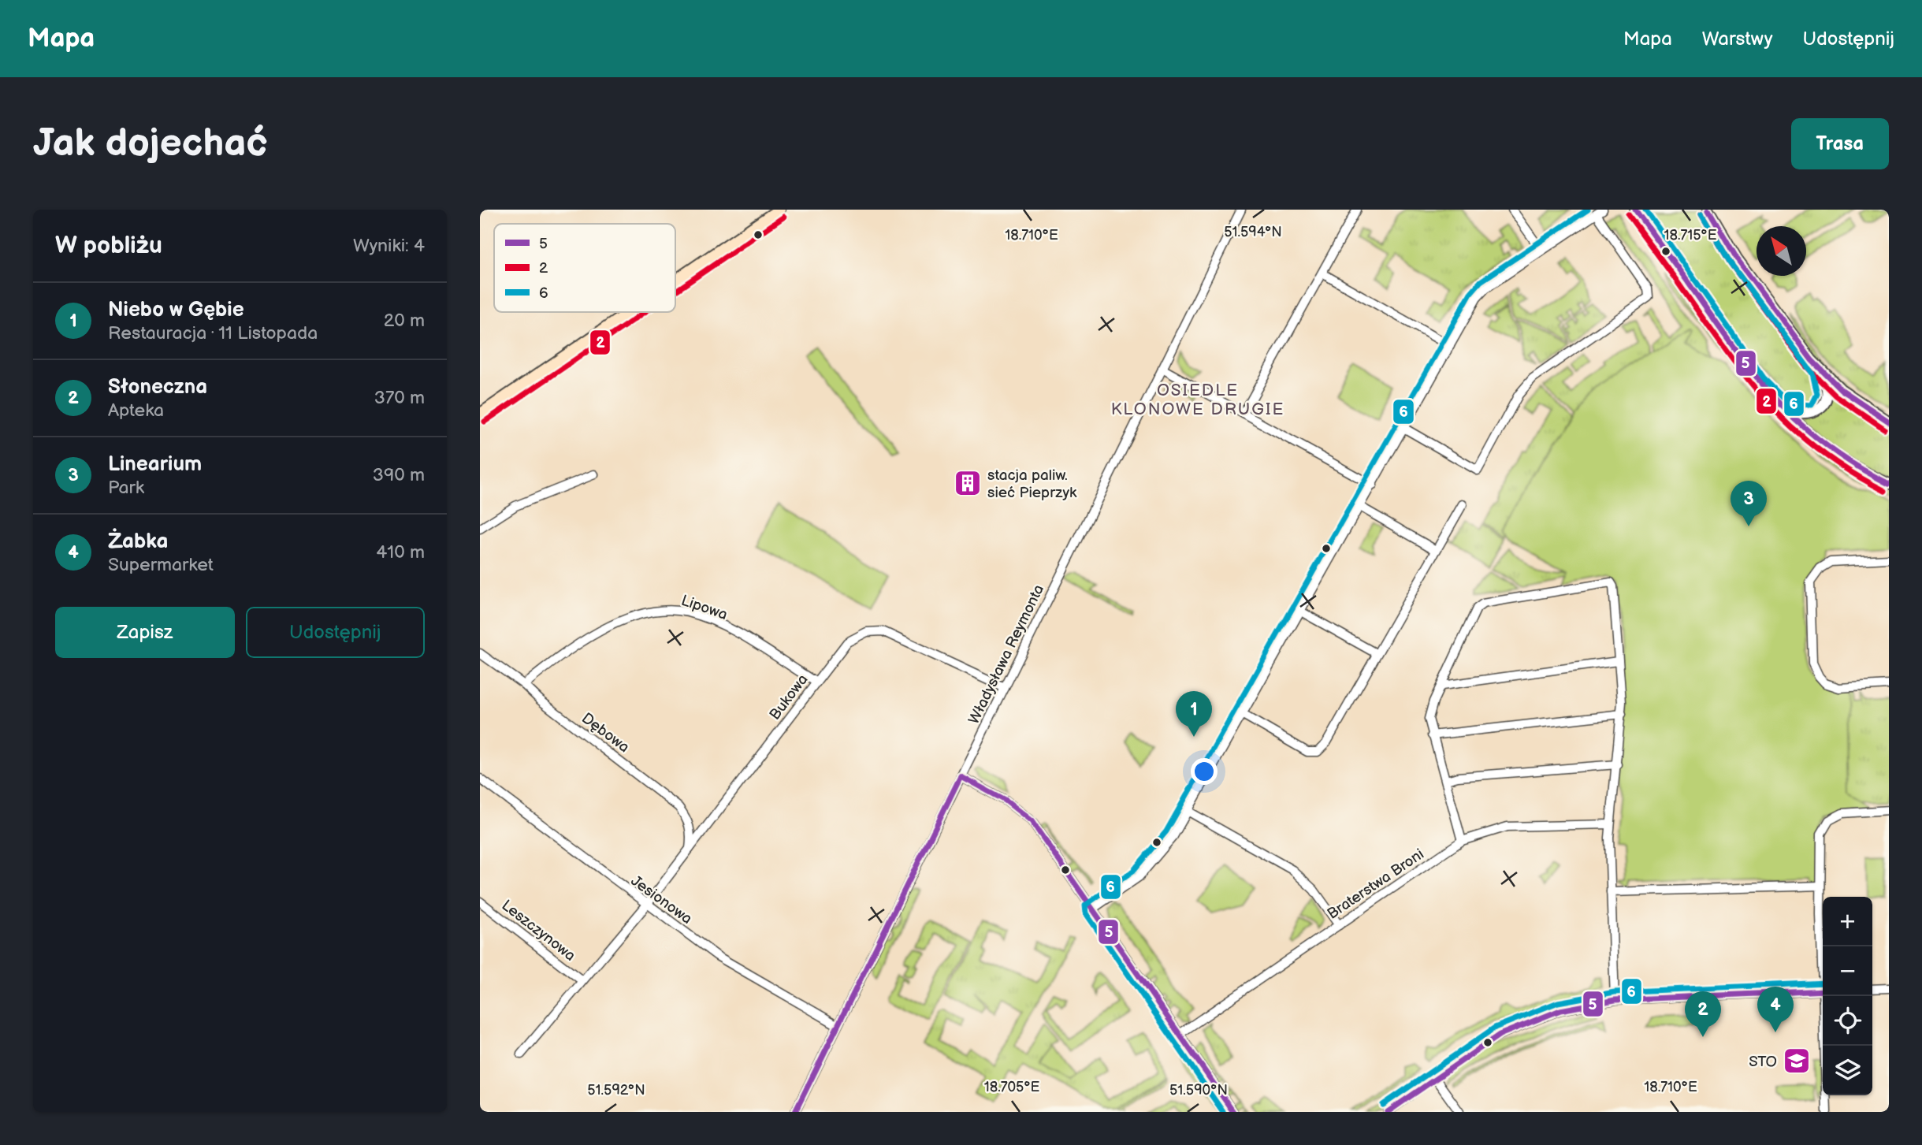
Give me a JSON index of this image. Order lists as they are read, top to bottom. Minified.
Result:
{"streets":{"street":["Lipowa","Władysława Reymonta","Bukowa","Dębowa","Braterstwa Broni","Jesionowa","Leszczynowa"]},"crossings":[["Lipowa","Bukowa"],["Lipowa","Dębowa"],["Władysława Reymonta","Bukowa"],["Władysława Reymonta","Jesionowa"],["Bukowa","Dębowa"],["Bukowa","Jesionowa"],["Bukowa","Leszczynowa"],["Jesionowa","Leszczynowa"]],"districts":["OSIEDLE KLONOWE DRUGIE"],"places":{"building":["stacja paliw. sieć Pieprzyk"],"school or university":["STO"]},"lines":["transit line 5","transit line 6","transit line 2"],"legend":["5","2","6"],"north":"top left","page":{"header":"Mapa","nav":["Mapa","Warstwy","Udostępnij"],"buttons":["Trasa",["Zapisz","Udostępnij"]],"title":"Jak dojechać","heading":["W pobliżu","Wyniki: 4"],"list":[{"mark":"1","name":"Niebo w Gębie","note":"Restauracja · 11 Listopada","value":"20 m"},{"mark":"2","name":"Słoneczna","note":"Apteka","value":"370 m"},{"mark":"3","name":"Linearium","note":"Park","value":"390 m"},{"mark":"4","name":"Żabka","note":"Supermarket","value":"410 m"}],"pins":["3","1","4","2"],"map_buttons":["+","−"]},"coordinates":["51.594°N","18.710°E","18.715°E","18.705°E","51.592°N","51.590°N"]}
